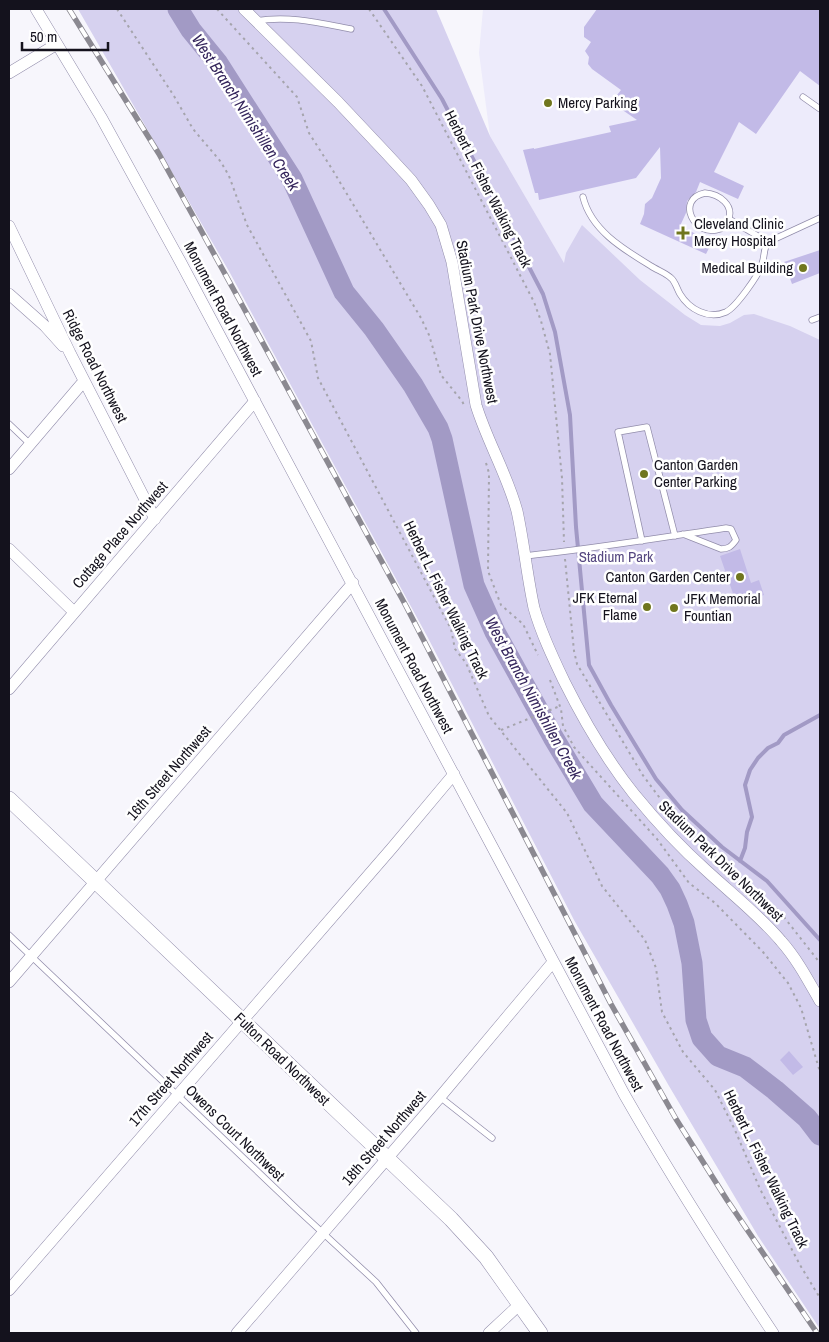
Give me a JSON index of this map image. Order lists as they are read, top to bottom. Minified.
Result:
{"streets":{"main road":["Fulton Road Northwest"],"street":["Monument Road Northwest","Stadium Park Drive Northwest","Ridge Road Northwest","Cottage Place Northwest","16th Street Northwest","17th Street Northwest","18th Street Northwest"],"lane":["Owens Court Northwest"],"path":["Herbert L. Fisher Walking Track"]},"crossings":[["Monument Road Northwest","Cottage Place Northwest"],["Monument Road Northwest","16th Street Northwest"],["Monument Road Northwest","17th Street Northwest"],["Monument Road Northwest","18th Street Northwest"],["Ridge Road Northwest","Cottage Place Northwest"],["16th Street Northwest","Fulton Road Northwest"],["16th Street Northwest","Owens Court Northwest"],["Fulton Road Northwest","17th Street Northwest"],["Fulton Road Northwest","18th Street Northwest"],["17th Street Northwest","Owens Court Northwest"],["Owens Court Northwest","18th Street Northwest"]],"water":["West Branch Nimishillen Creek"],"parks":["Stadium Park"],"places":{"other":["Mercy Parking","Medical Building","Canton Garden Center Parking","Canton Garden Center","JFK Eternal Flame","JFK Memorial Fountian"],"health":["Cleveland Clinic Mercy Hospital"]},"scale_bar":"50 m"}
